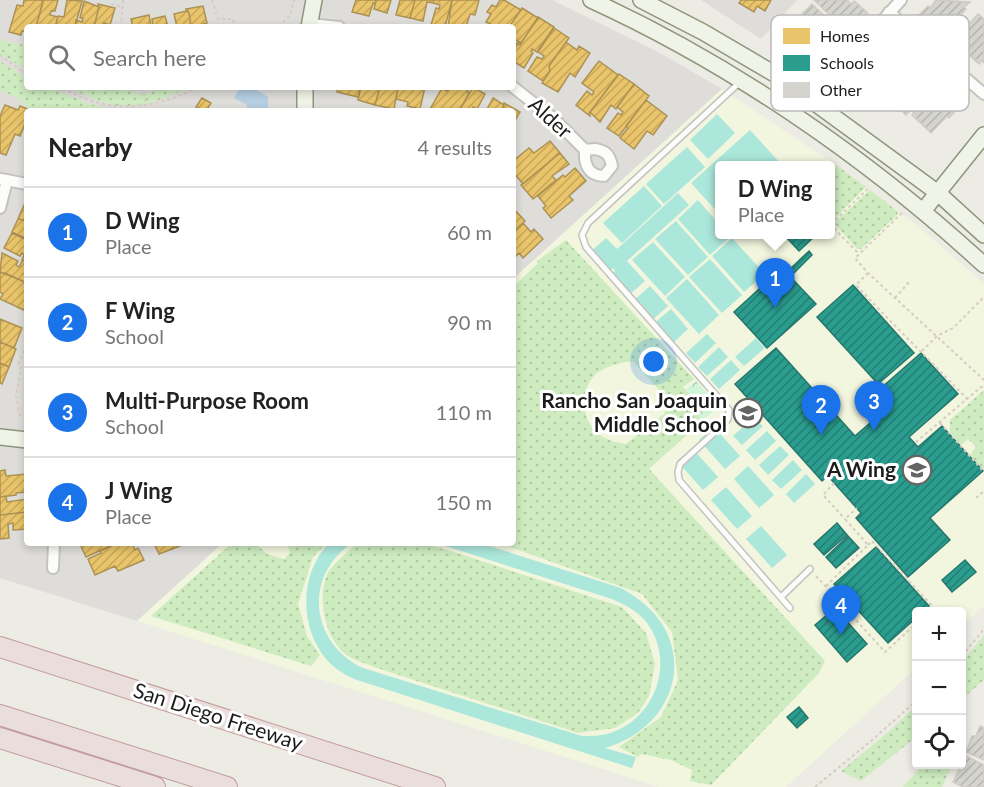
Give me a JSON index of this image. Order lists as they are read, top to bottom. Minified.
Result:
{"streets":{"highway":["San Diego Freeway"],"street":["Alder"]},"places":{"school or university":["Rancho San Joaquin Middle School","A Wing"]},"legend":["Homes","Schools","Other"],"page":{"search":"Search here","heading":["Nearby","4 results"],"popup":["D Wing","Place"],"list":[{"mark":"1","name":"D Wing","note":"Place","value":"60 m"},{"mark":"2","name":"F Wing","note":"School","value":"90 m"},{"mark":"3","name":"Multi-Purpose Room","note":"School","value":"110 m"},{"mark":"4","name":"J Wing","note":"Place","value":"150 m"}],"pins":["1","3","2","4"],"map_buttons":["+","−"]}}
